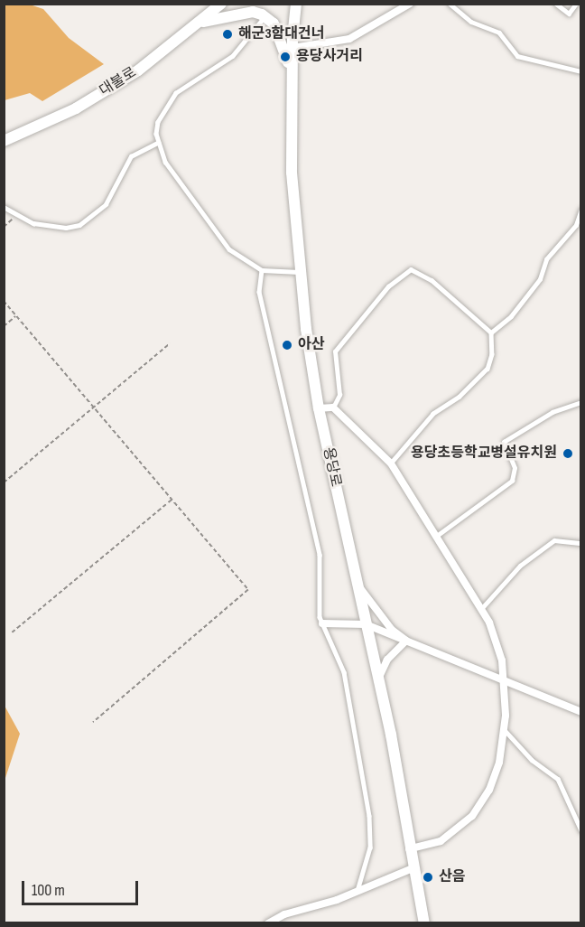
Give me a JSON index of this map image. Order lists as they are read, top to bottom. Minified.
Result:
{"streets":{"main road":["대불로","용당로"]},"places":["해군3함대건너","용당사거리","아산","용당초등학교병설유치원","산음"],"scale_bar":"100 m"}
